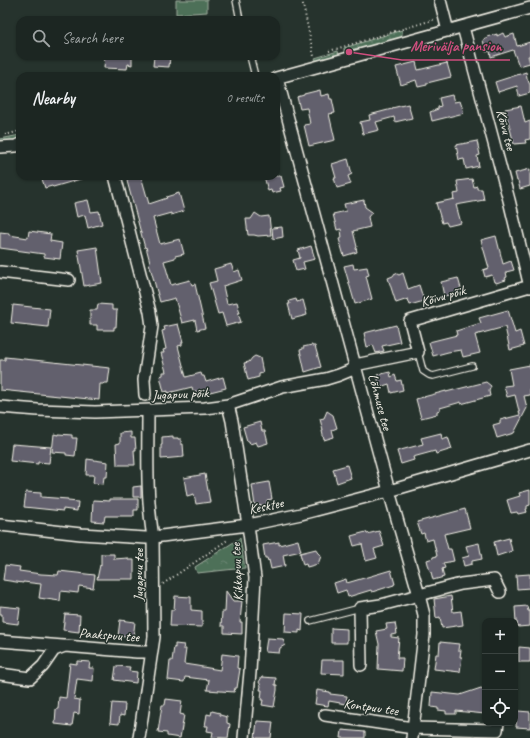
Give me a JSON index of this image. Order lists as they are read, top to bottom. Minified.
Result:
{"streets":{"street":["Kõivu tee","Kõivu põik","Jugapuu põik","Lõhmuse tee","Kesktee","Kikkapuu tee","Jugapuu tee","Paakspuu tee","Kontpuu tee"]},"crossings":[["Kõivu tee","Kõivu põik"],["Jugapuu põik","Lõhmuse tee"],["Jugapuu põik","Kikkapuu tee"],["Jugapuu põik","Jugapuu tee"],["Lõhmuse tee","Kesktee"],["Lõhmuse tee","Kontpuu tee"],["Kesktee","Kikkapuu tee"],["Kesktee","Jugapuu tee"],["Jugapuu tee","Paakspuu tee"]],"places":["Merivälja pansion"],"page":{"search":"Search here","heading":["Nearby","0 results"],"map_buttons":["+","−"]}}
